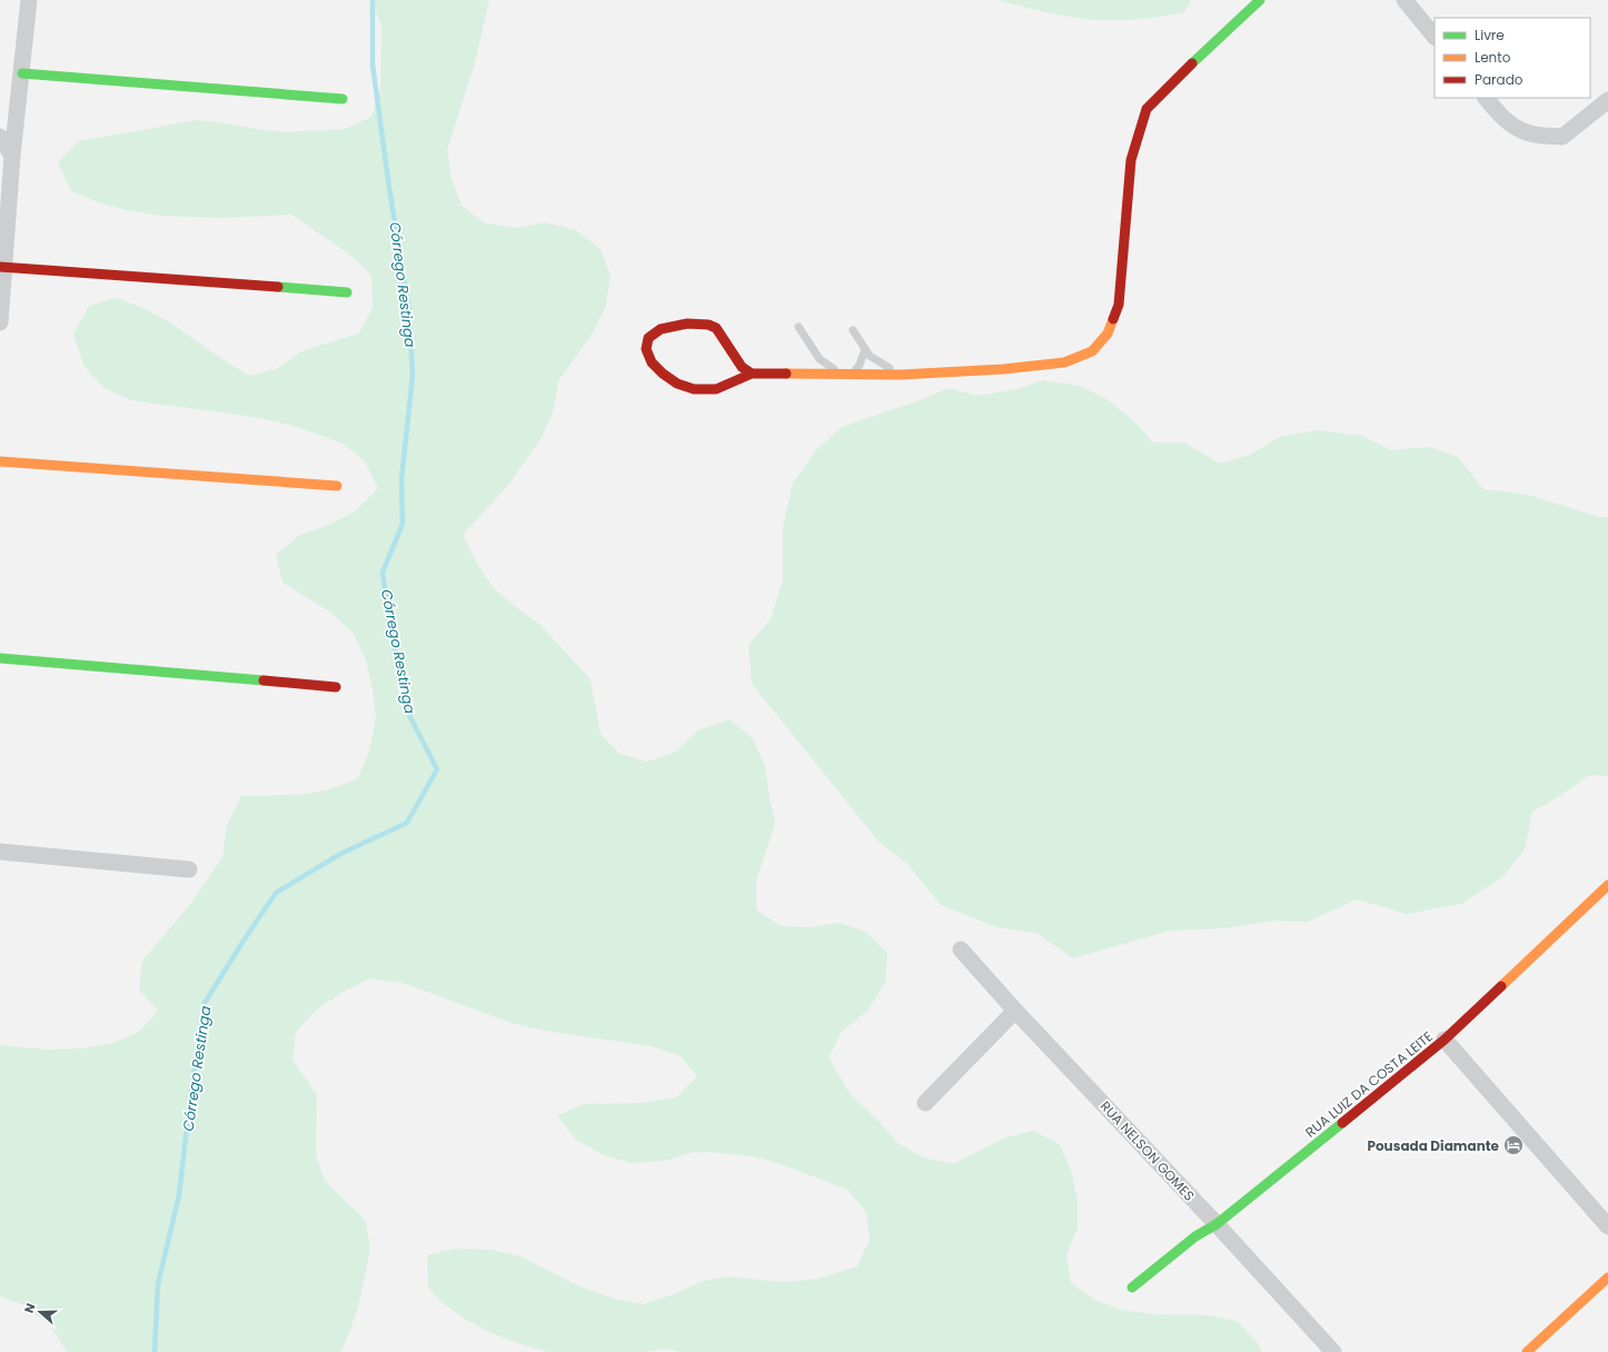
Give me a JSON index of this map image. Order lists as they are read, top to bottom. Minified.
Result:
{"streets":{"street":["RUA LUIZ DA COSTA LEITE","RUA NELSON GOMES"]},"crossings":[["RUA LUIZ DA COSTA LEITE","RUA NELSON GOMES"]],"water":["Córrego Restinga"],"places":{"hotel":["Pousada Diamante"]},"legend":["Livre","Lento","Parado"],"north":"left"}
